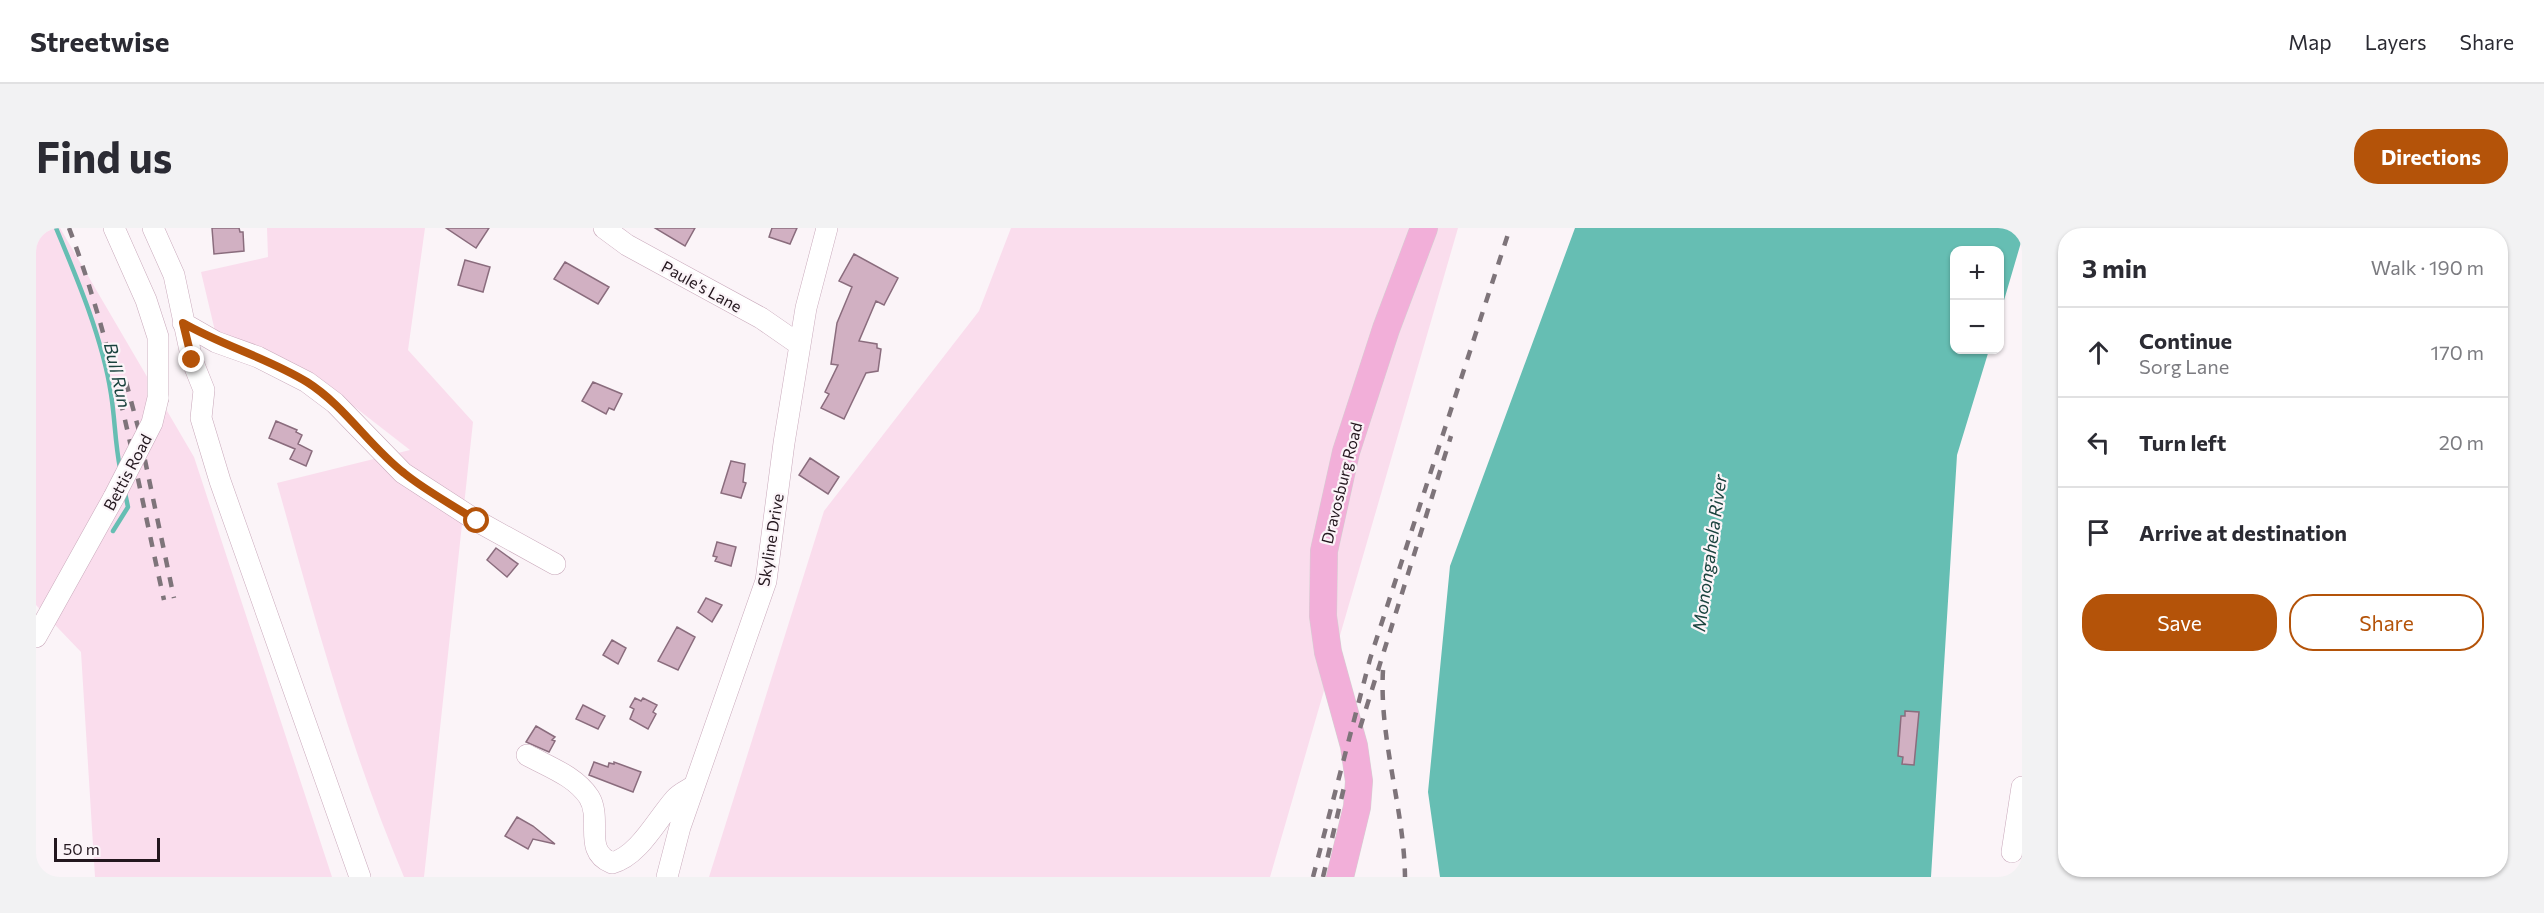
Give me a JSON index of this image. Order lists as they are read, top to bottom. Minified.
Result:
{"streets":{"main road":["Dravosburg Road"],"street":["Paule's Lane","Bettis Road","Skyline Drive"]},"crossings":[["Paule's Lane","Skyline Drive"]],"water":["Bull Run","Monongahela River"],"scale_bar":"50 m","page":{"header":"Streetwise","nav":["Map","Layers","Share"],"buttons":["Directions",["Save","Share"]],"title":"Find us","heading":["3 min","Walk · 190 m"],"map_buttons":["+","−"],"list":[["Continue","Sorg Lane","170 m"],["Turn left","20 m"],"Arrive at destination"],"scale":"50 m"}}
